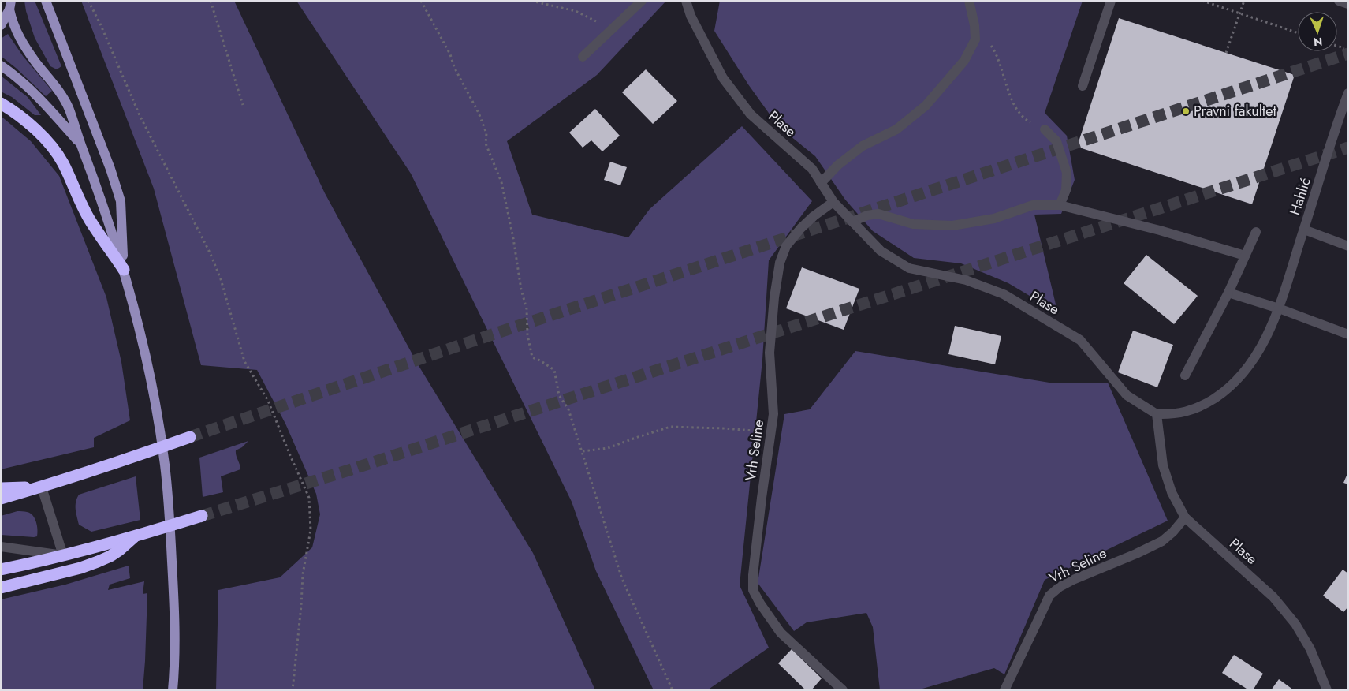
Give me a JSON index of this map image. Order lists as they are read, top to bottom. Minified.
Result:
{"streets":{"street":["Plase","Hahlić","Vrh Seline"]},"crossings":[["Plase","Hahlić"],["Plase","Vrh Seline"]],"places":["Pravni fakultet"],"north":"bottom"}
